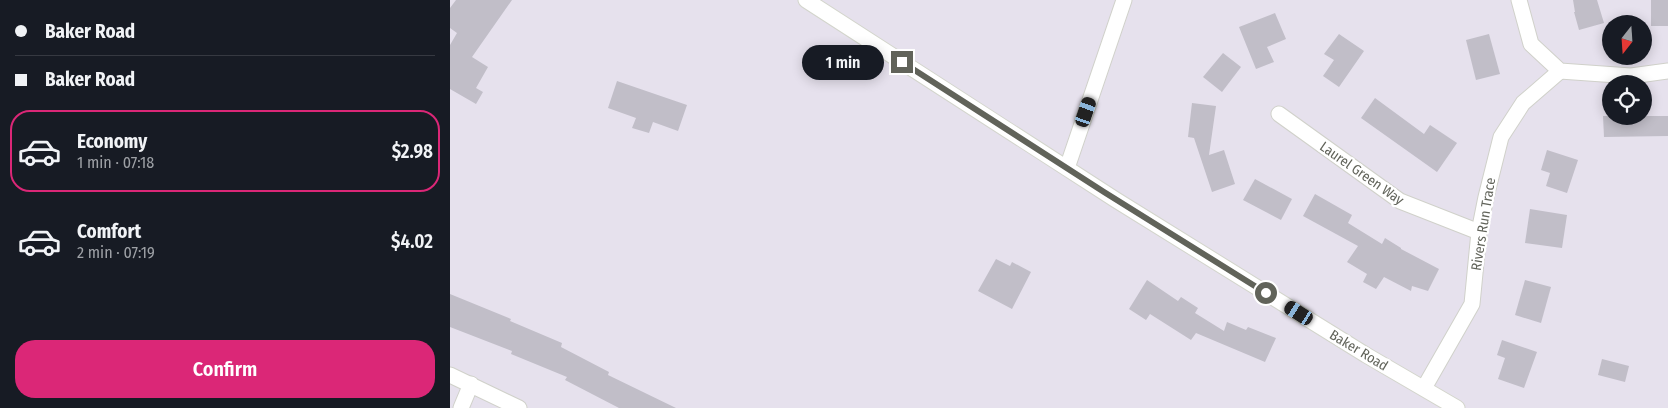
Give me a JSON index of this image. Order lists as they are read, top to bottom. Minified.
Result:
{"streets":{"street":["Laurel Green Way","Rivers Run Trace","Baker Road"]},"crossings":[["Laurel Green Way","Rivers Run Trace"],["Rivers Run Trace","Baker Road"]],"north":"bottom","page":{"banner":["Baker Road","Baker Road"],"bubble":"1 min","list":[{"name":"Economy","note":"1 min · 07:18","value":"$2.98"},{"name":"Comfort","note":"2 min · 07:19","value":"$4.02"}],"buttons":"Confirm"}}
